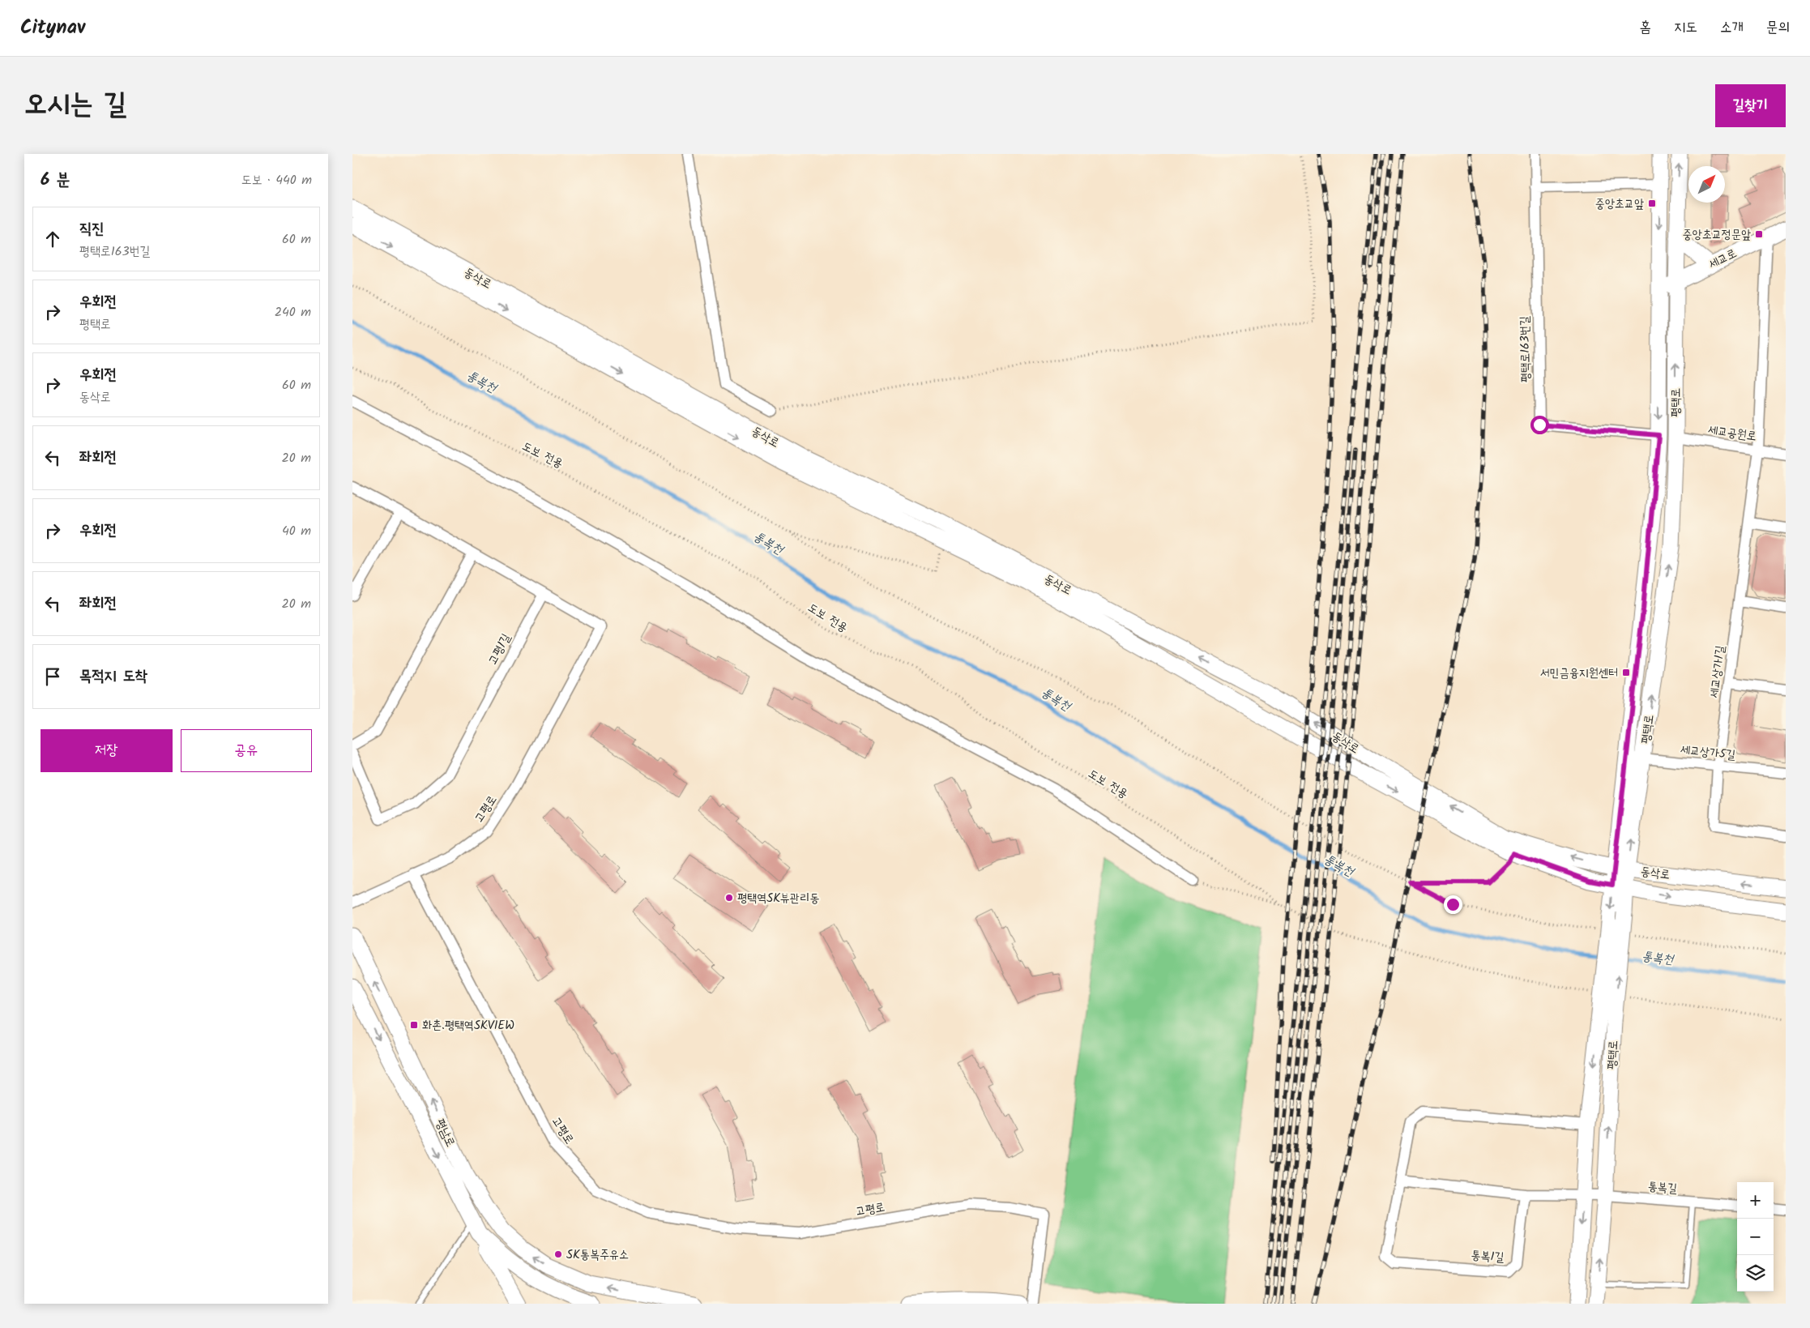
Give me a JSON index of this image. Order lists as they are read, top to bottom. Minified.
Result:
{"streets":{"street":["세교로","동삭로","평택로163번길","평택로","세교공원로","고평1길","세교상가1길","세교상가5길","고평로","평남로","통복길","통복1길"],"path":["도보 전용"]},"crossings":[["세교로","평택로"],["세교로","세교상가1길"],["동삭로","평택로"],["평택로163번길","평택로"],["평택로","세교공원로"],["평택로","세교상가5길"],["평택로","통복길"],["평택로","통복1길"],["세교공원로","세교상가1길"],["고평1길","고평로"],["세교상가1길","세교상가5길"],["통복길","통복1길"]],"water":["통복천"],"places":{"transit":["중앙초교앞","중앙초교정문앞","서민금융지원센터","화촌.평택역SKVIEW"],"other":["평택역SK뷰관리동","SK통복주유소"]},"north":"top right","page":{"header":"Citynav","nav":["홈","지도","소개","문의"],"title":"오시는 길","buttons":["길찾기",["저장","공유"]],"heading":["6 분","도보 · 440 m"],"list":[["직진","평택로163번길","60 m"],["우회전","평택로","240 m"],["우회전","동삭로","60 m"],["좌회전","20 m"],["우회전","40 m"],["좌회전","20 m"],"목적지 도착"],"map_buttons":["+","−"]}}
